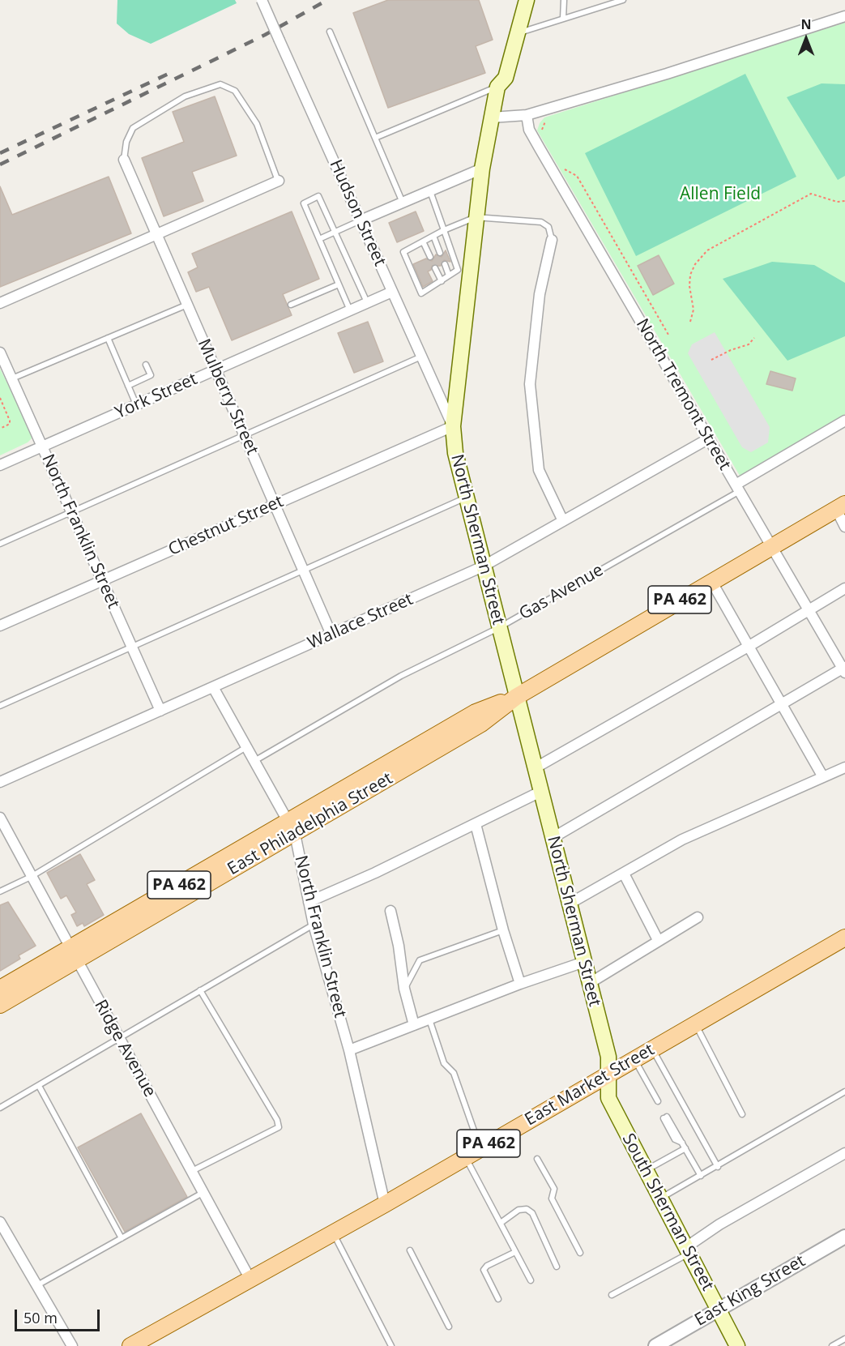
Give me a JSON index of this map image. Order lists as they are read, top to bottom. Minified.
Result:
{"streets":{"main road":["North Sherman Street","PA 462","East Philadelphia Street","East Market Street","South Sherman Street"],"street":["Hudson Street","North Tremont Street","York Street","Mulberry Street","Chestnut Street","North Franklin Street","Gas Avenue","Wallace Street","Ridge Avenue","East King Street"]},"crossings":[["Hudson Street","York Street"],["Hudson Street","Chestnut Street"],["Hudson Street","North Sherman Street"],["North Tremont Street","Gas Avenue"],["North Tremont Street","Wallace Street"],["North Tremont Street","East Philadelphia Street"],["York Street","Mulberry Street"],["York Street","North Franklin Street"],["Mulberry Street","Chestnut Street"],["Mulberry Street","Wallace Street"],["Chestnut Street","North Franklin Street"],["Chestnut Street","North Sherman Street"],["North Franklin Street","Gas Avenue"],["North Franklin Street","Wallace Street"],["North Franklin Street","East Philadelphia Street"],["North Franklin Street","East Market Street"],["North Sherman Street","Gas Avenue"],["North Sherman Street","Wallace Street"],["North Sherman Street","East Philadelphia Street"],["North Sherman Street","East Market Street"],["North Sherman Street","South Sherman Street"],["East Philadelphia Street","Ridge Avenue"],["Ridge Avenue","East Market Street"],["East Market Street","South Sherman Street"],["South Sherman Street","East King Street"]],"parks":["Allen Field"],"scale_bar":"50 m","north":"top"}
